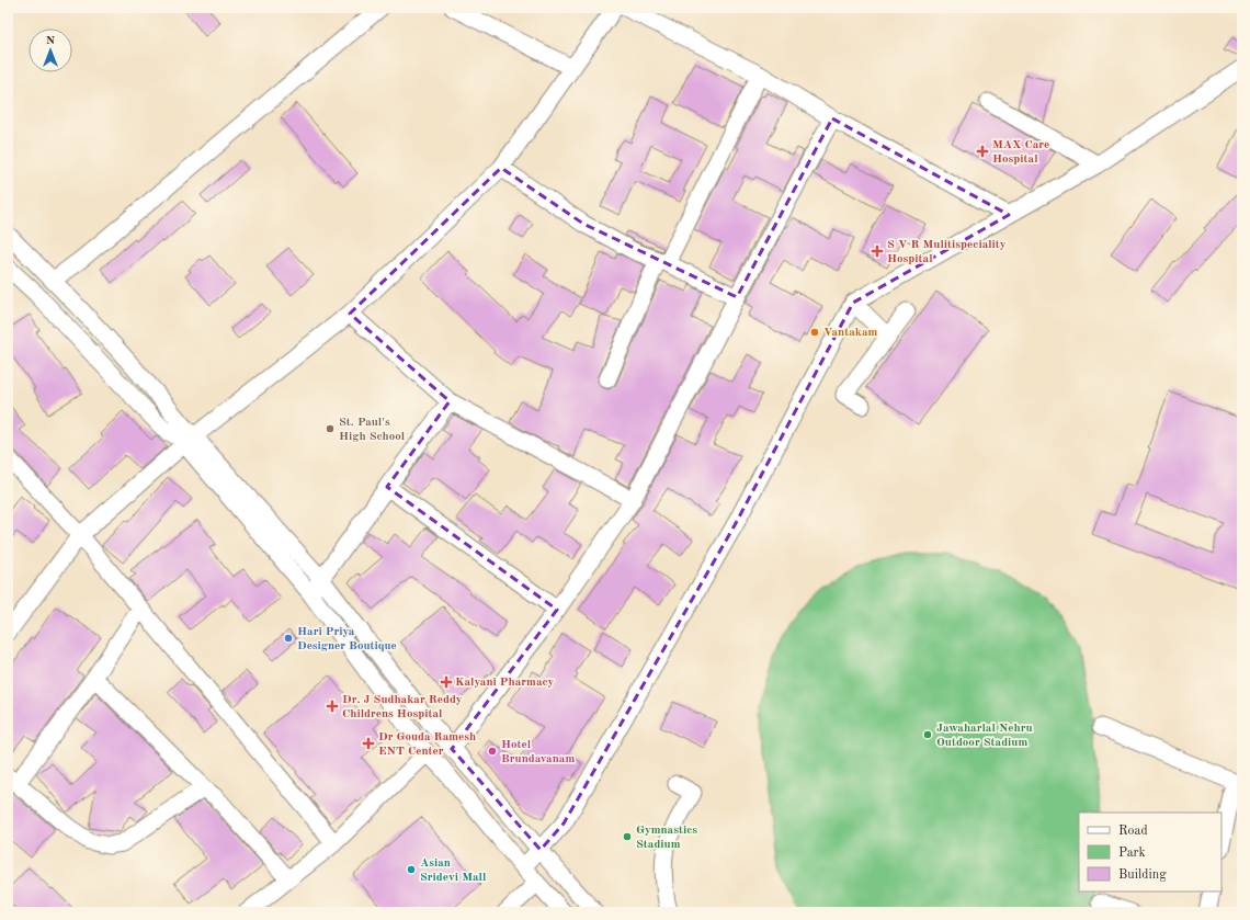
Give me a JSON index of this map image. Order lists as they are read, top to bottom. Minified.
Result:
{"places":{"health":["MAX Care Hospital","S V R Mulitispeciality Hospital","Kalyani Pharmacy","Dr. J Sudhakar Reddy Childrens Hospital","Dr Gouda Ramesh ENT Center"],"other":["Vantakam","St. Paul's High School","Hari Priya Designer Boutique","Jawaharlal Nehru Outdoor Stadium","Hotel Brundavanam","Gymnastics Stadium","Asian Sridevi Mall"]},"legend":["Road","Park","Building"],"north":"top"}
